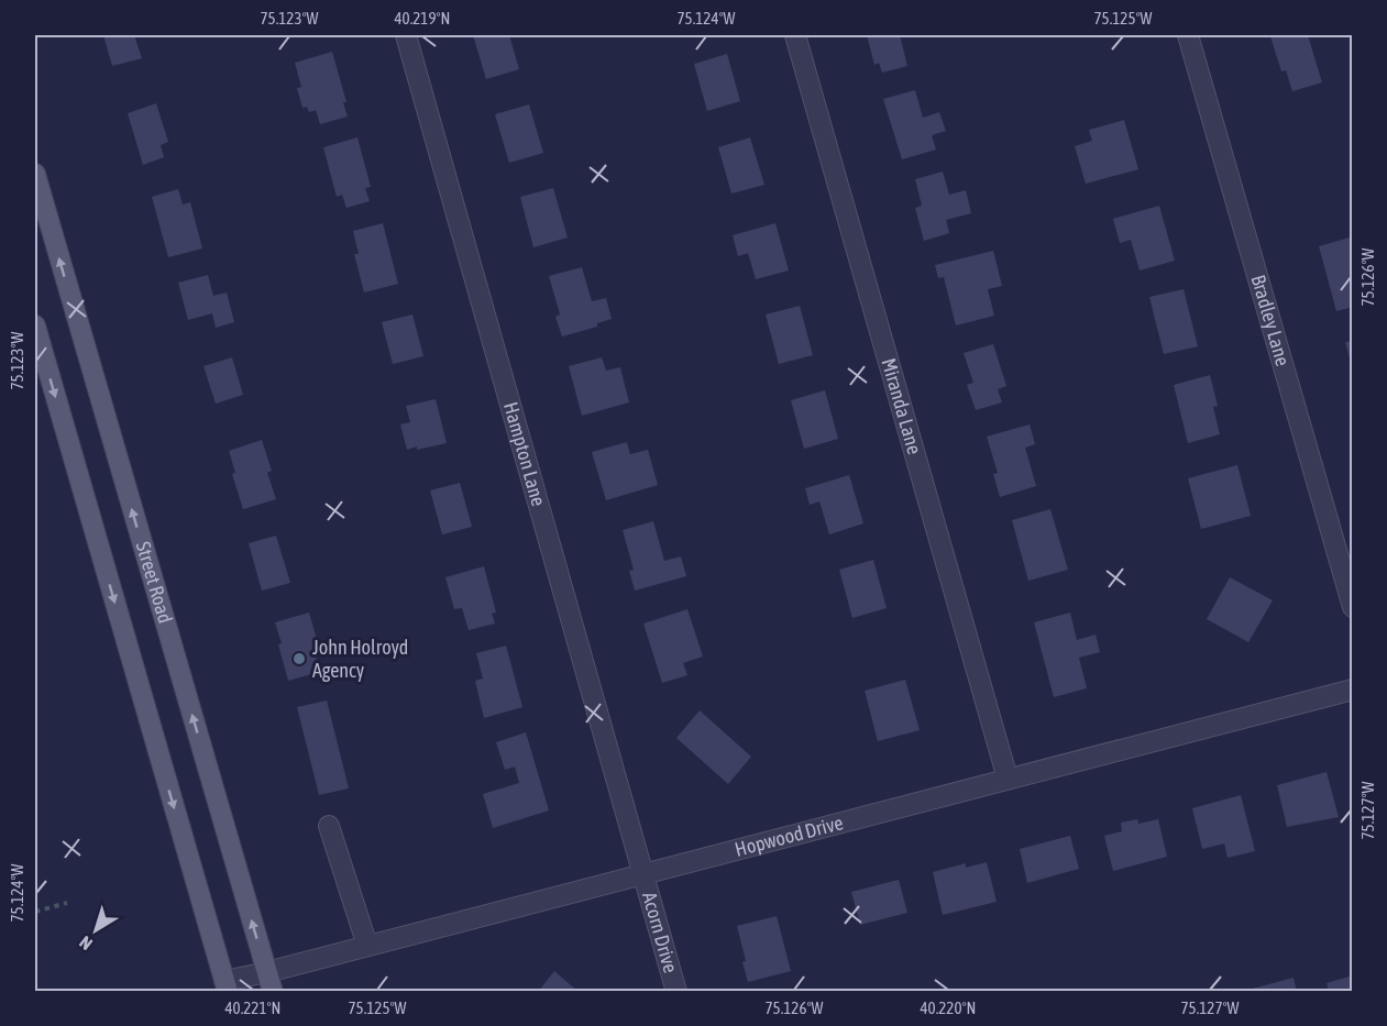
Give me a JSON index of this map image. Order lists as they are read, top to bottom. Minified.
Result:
{"streets":{"main road":["Street Road"],"street":["Bradley Lane","Miranda Lane","Hampton Lane","Hopwood Drive","Acorn Drive"]},"crossings":[["Miranda Lane","Hopwood Drive"],["Hampton Lane","Hopwood Drive"],["Hampton Lane","Acorn Drive"],["Street Road","Hopwood Drive"],["Hopwood Drive","Acorn Drive"]],"places":["John Holroyd Agency"],"north":"bottom left","coordinates":["75.123°W","40.219°N","75.124°W","75.125°W","75.126°W","75.127°W","40.221°N","40.220°N"]}
